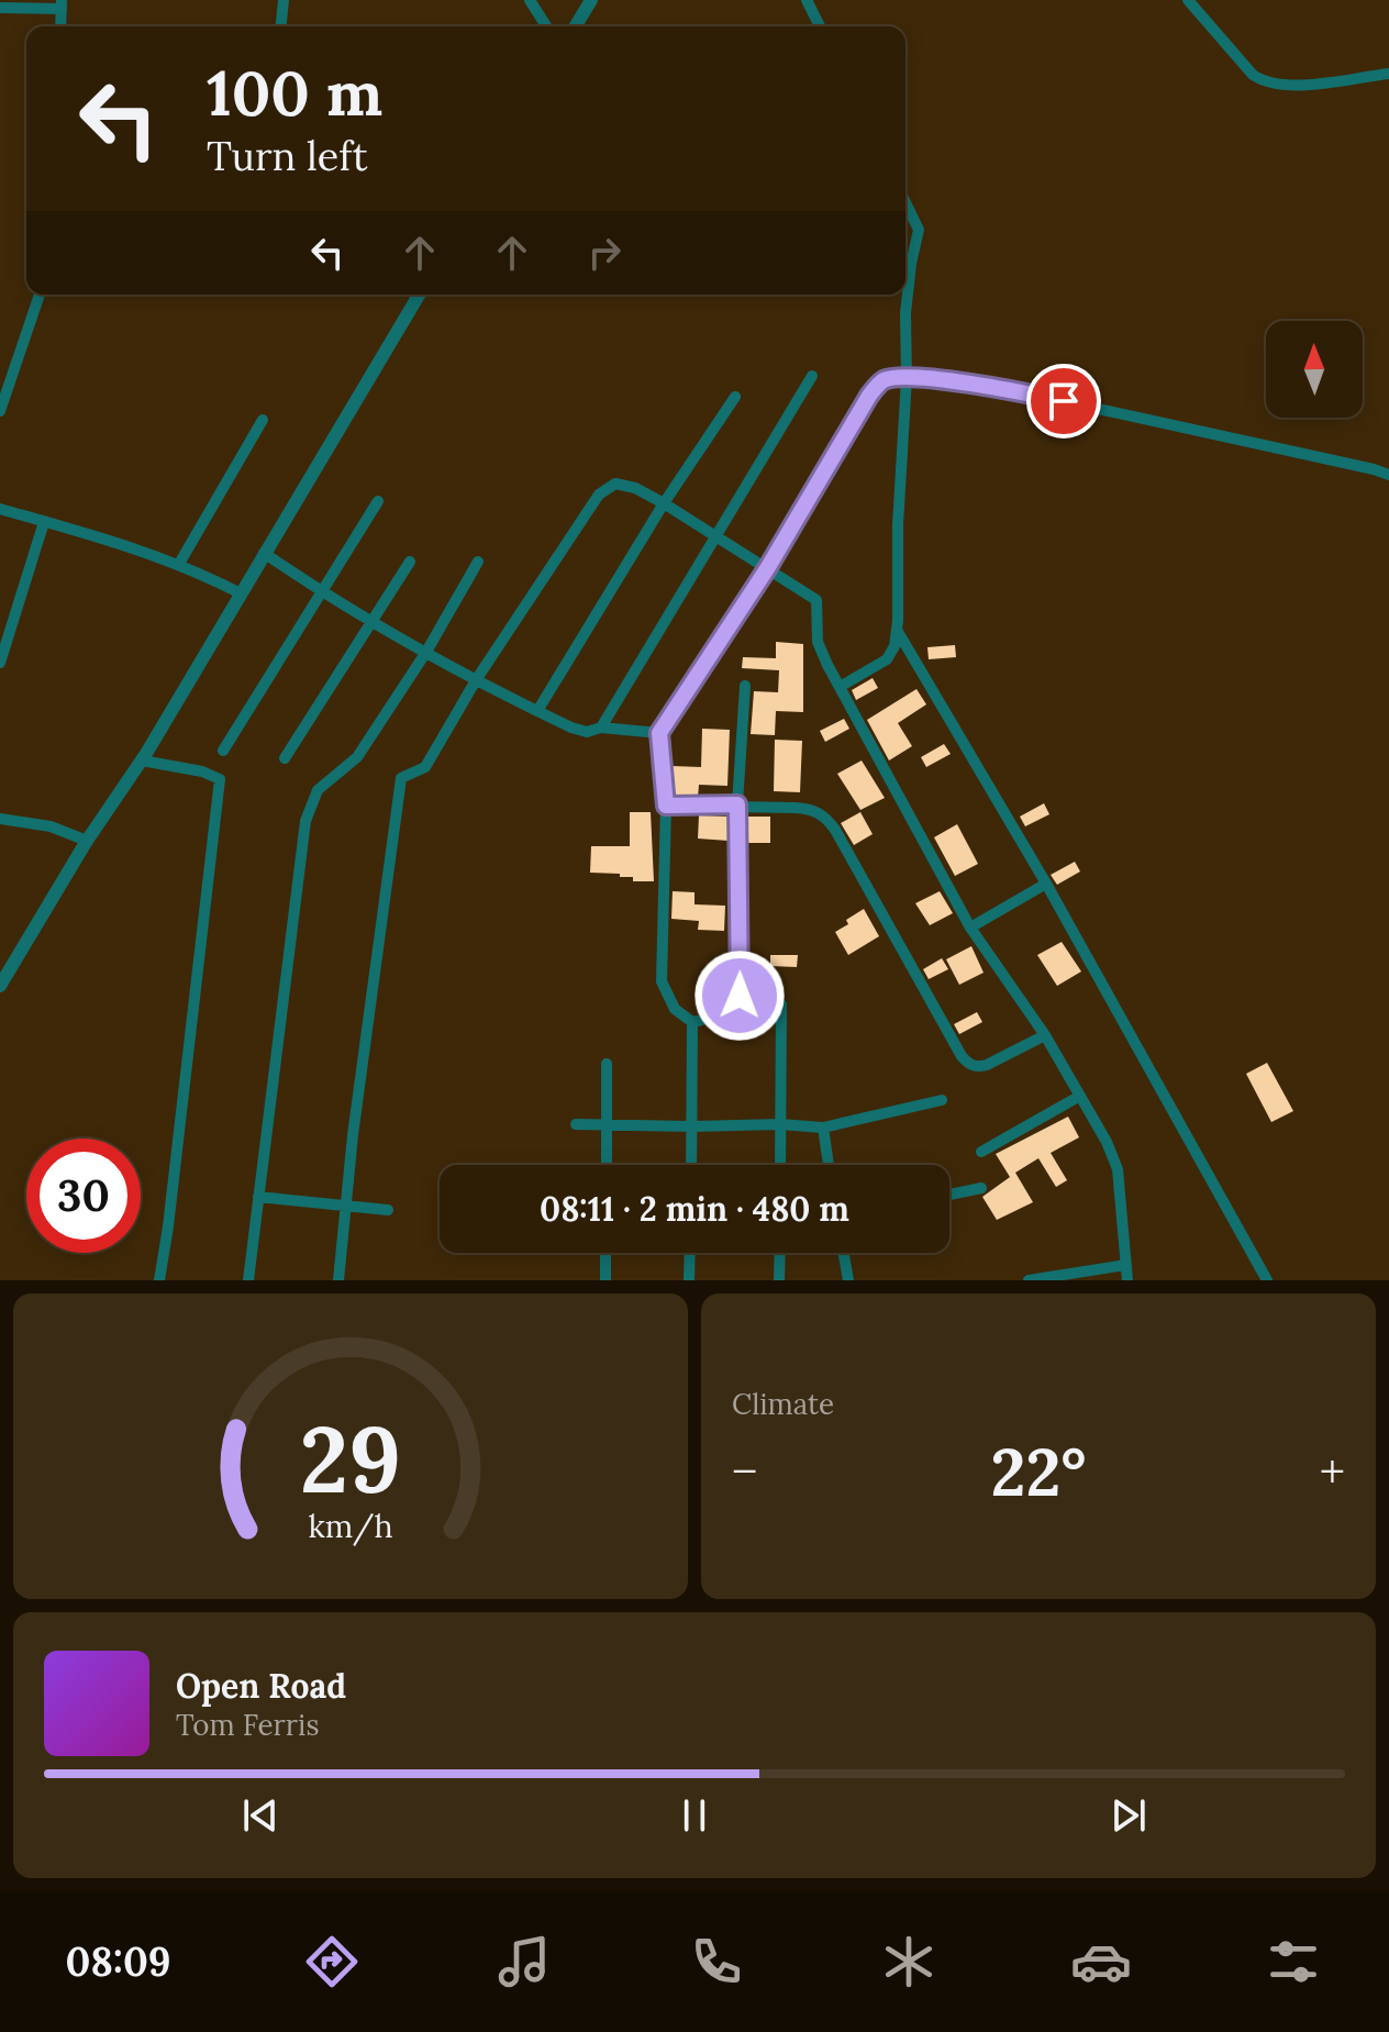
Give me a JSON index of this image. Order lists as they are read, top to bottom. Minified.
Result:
{"north":"top","page":{"turn":["100 m","Turn left"],"limit":"30","trip":"08:11 · 2 min · 480 m","tile":"Climate","heat":["−","22°","+"],"song":["Open Road","Tom Ferris"],"tabs":"08:09","gauge":["29","km/h"]}}
